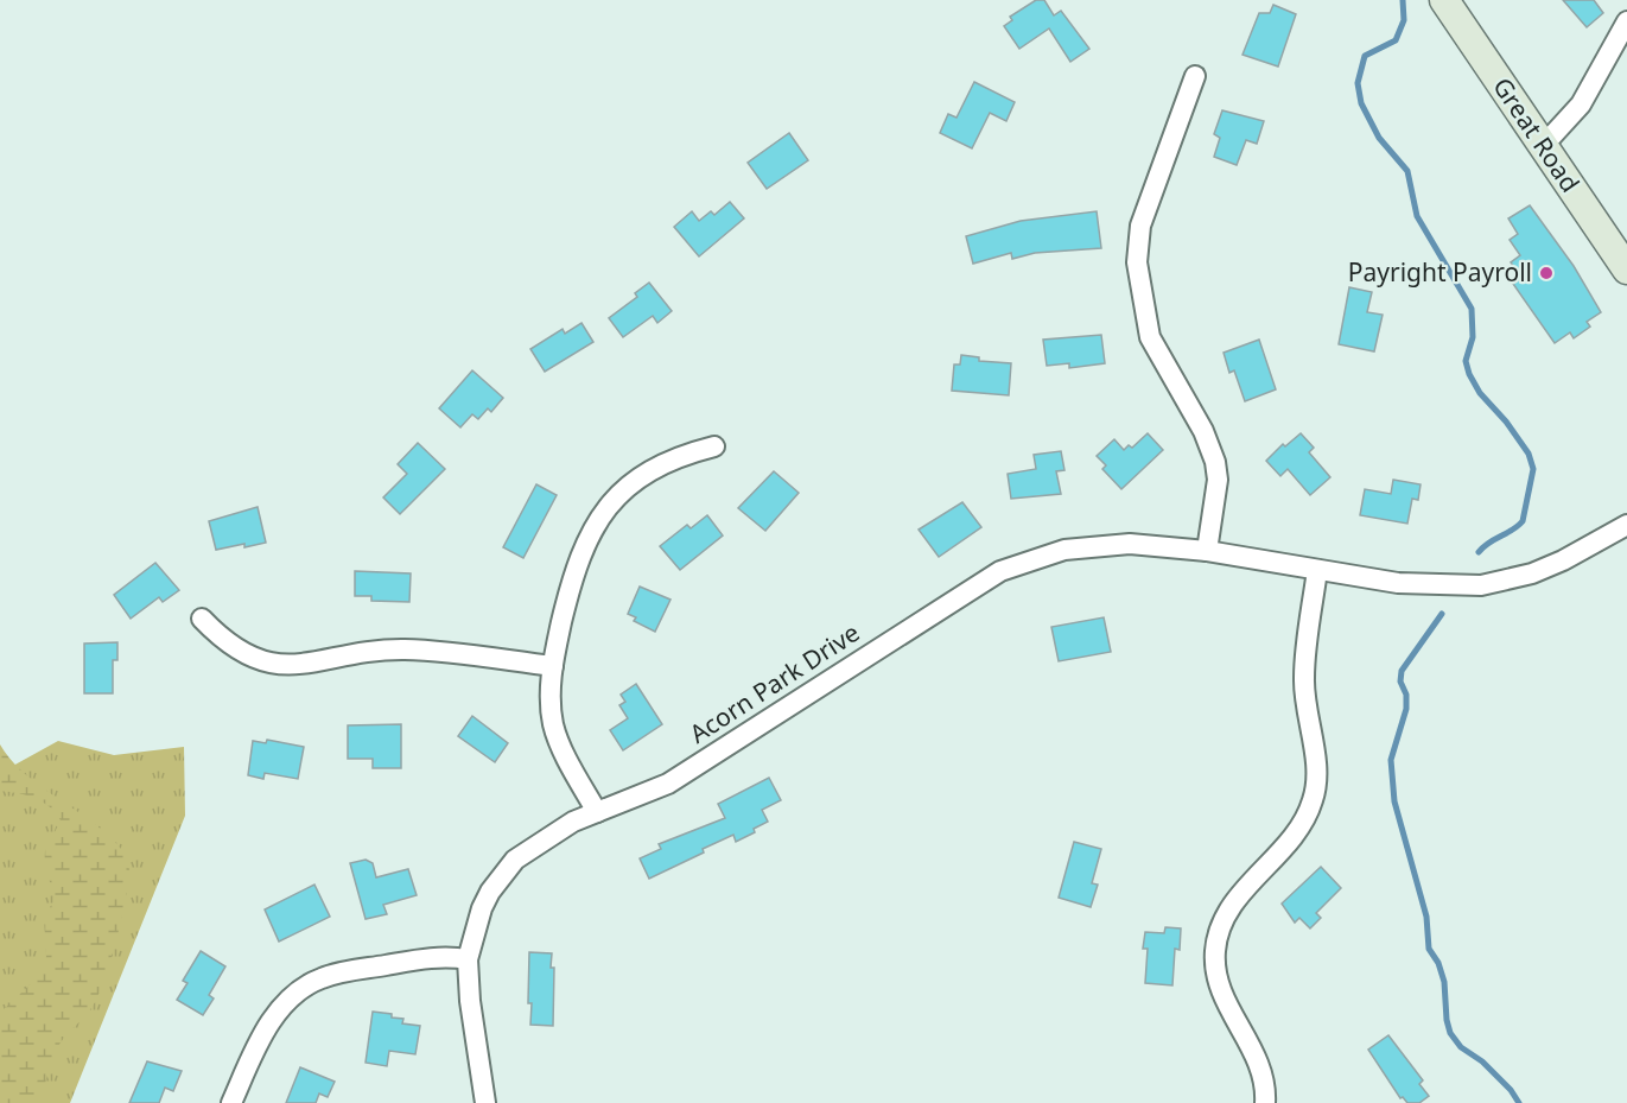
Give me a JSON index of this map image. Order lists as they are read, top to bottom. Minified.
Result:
{"streets":{"main road":["Great Road"],"street":["Acorn Park Drive"]},"places":["Payright Payroll"]}
